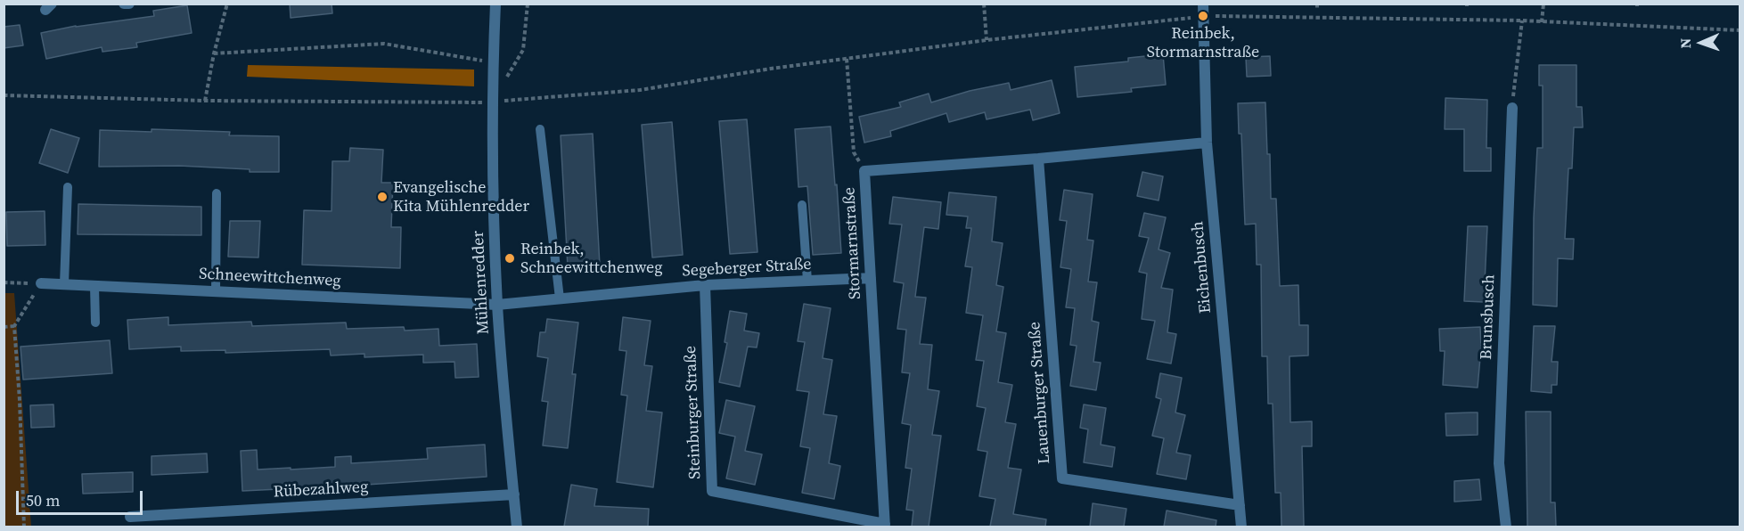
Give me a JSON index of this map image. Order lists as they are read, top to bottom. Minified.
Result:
{"streets":{"street":["Stormarnstraße","Eichenbusch","Segeberger Straße","Schneewittchenweg","Mühlenredder","Brunsbusch","Lauenburger Straße","Steinburger Straße","Rübezahlweg"]},"crossings":[["Stormarnstraße","Eichenbusch"],["Stormarnstraße","Segeberger Straße"],["Stormarnstraße","Lauenburger Straße"],["Stormarnstraße","Steinburger Straße"],["Eichenbusch","Lauenburger Straße"],["Segeberger Straße","Schneewittchenweg"],["Segeberger Straße","Mühlenredder"],["Segeberger Straße","Steinburger Straße"],["Schneewittchenweg","Mühlenredder"],["Mühlenredder","Rübezahlweg"]],"places":["Reinbek, Stormarnstraße","Evangelische Kita Mühlenredder","Reinbek, Schneewittchenweg"],"scale_bar":"50 m","north":"left"}
